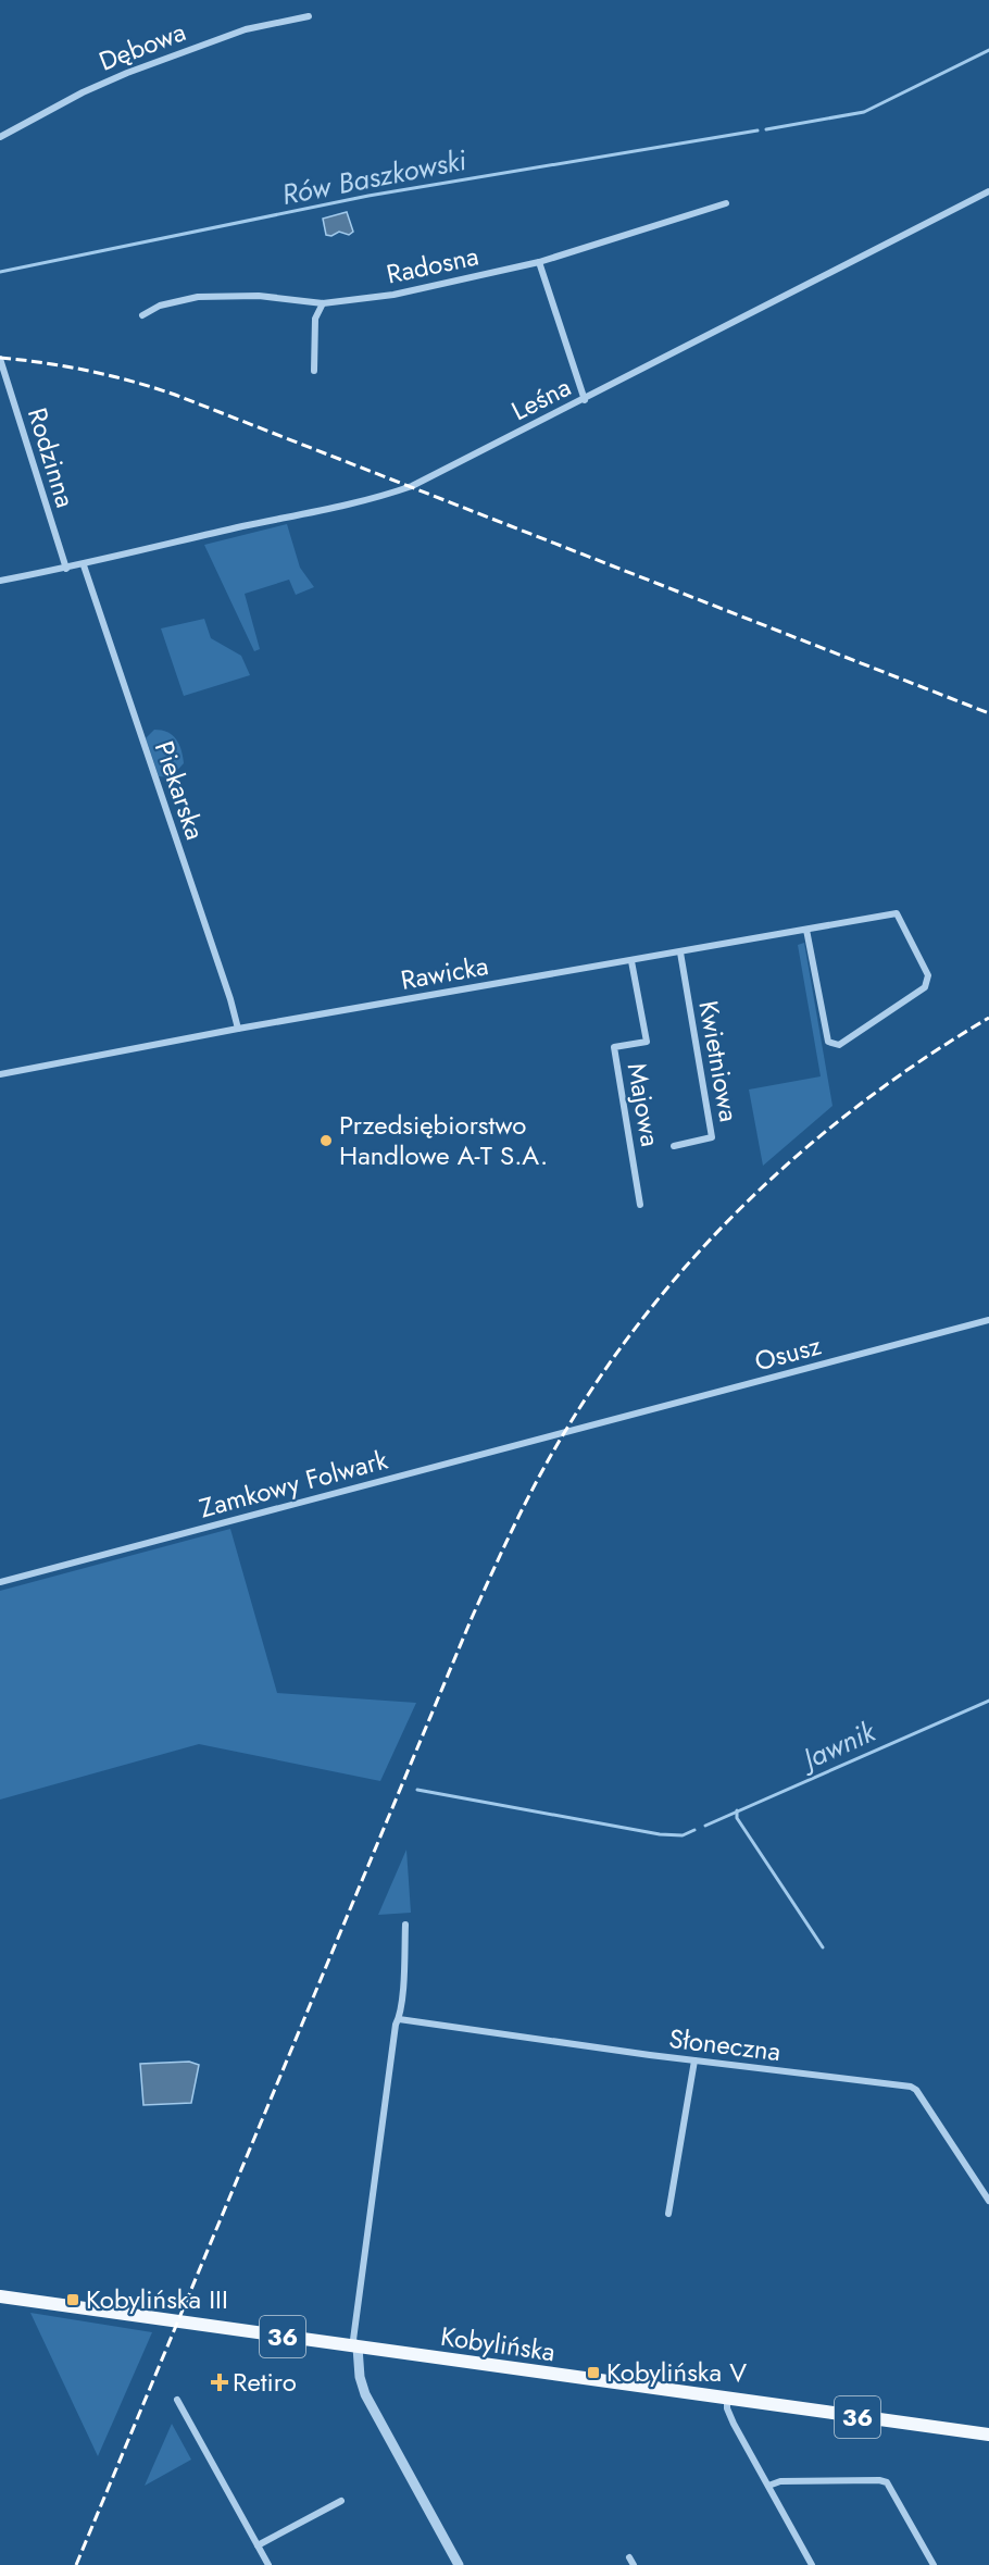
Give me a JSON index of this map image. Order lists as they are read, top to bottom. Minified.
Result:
{"streets":{"main road":["36","Kobylińska"],"street":["Dębowa","Radosna","Leśna","Rodzinna","Piekarska","Rawicka","Kwietniowa","Majowa","Osusz","Zamkowy Folwark","Słoneczna"]},"crossings":[["Leśna","Rodzinna"],["Leśna","Piekarska"],["Piekarska","Rawicka"],["Rawicka","Kwietniowa"],["Rawicka","Majowa"],["Osusz","Zamkowy Folwark"]],"water":["Rów Baszkowski","Jawnik"],"places":{"other":["Przedsiębiorstwo Handlowe A-T S.A."],"transit":["Kobylińska III","Kobylińska V"],"health":["Retiro"]}}
